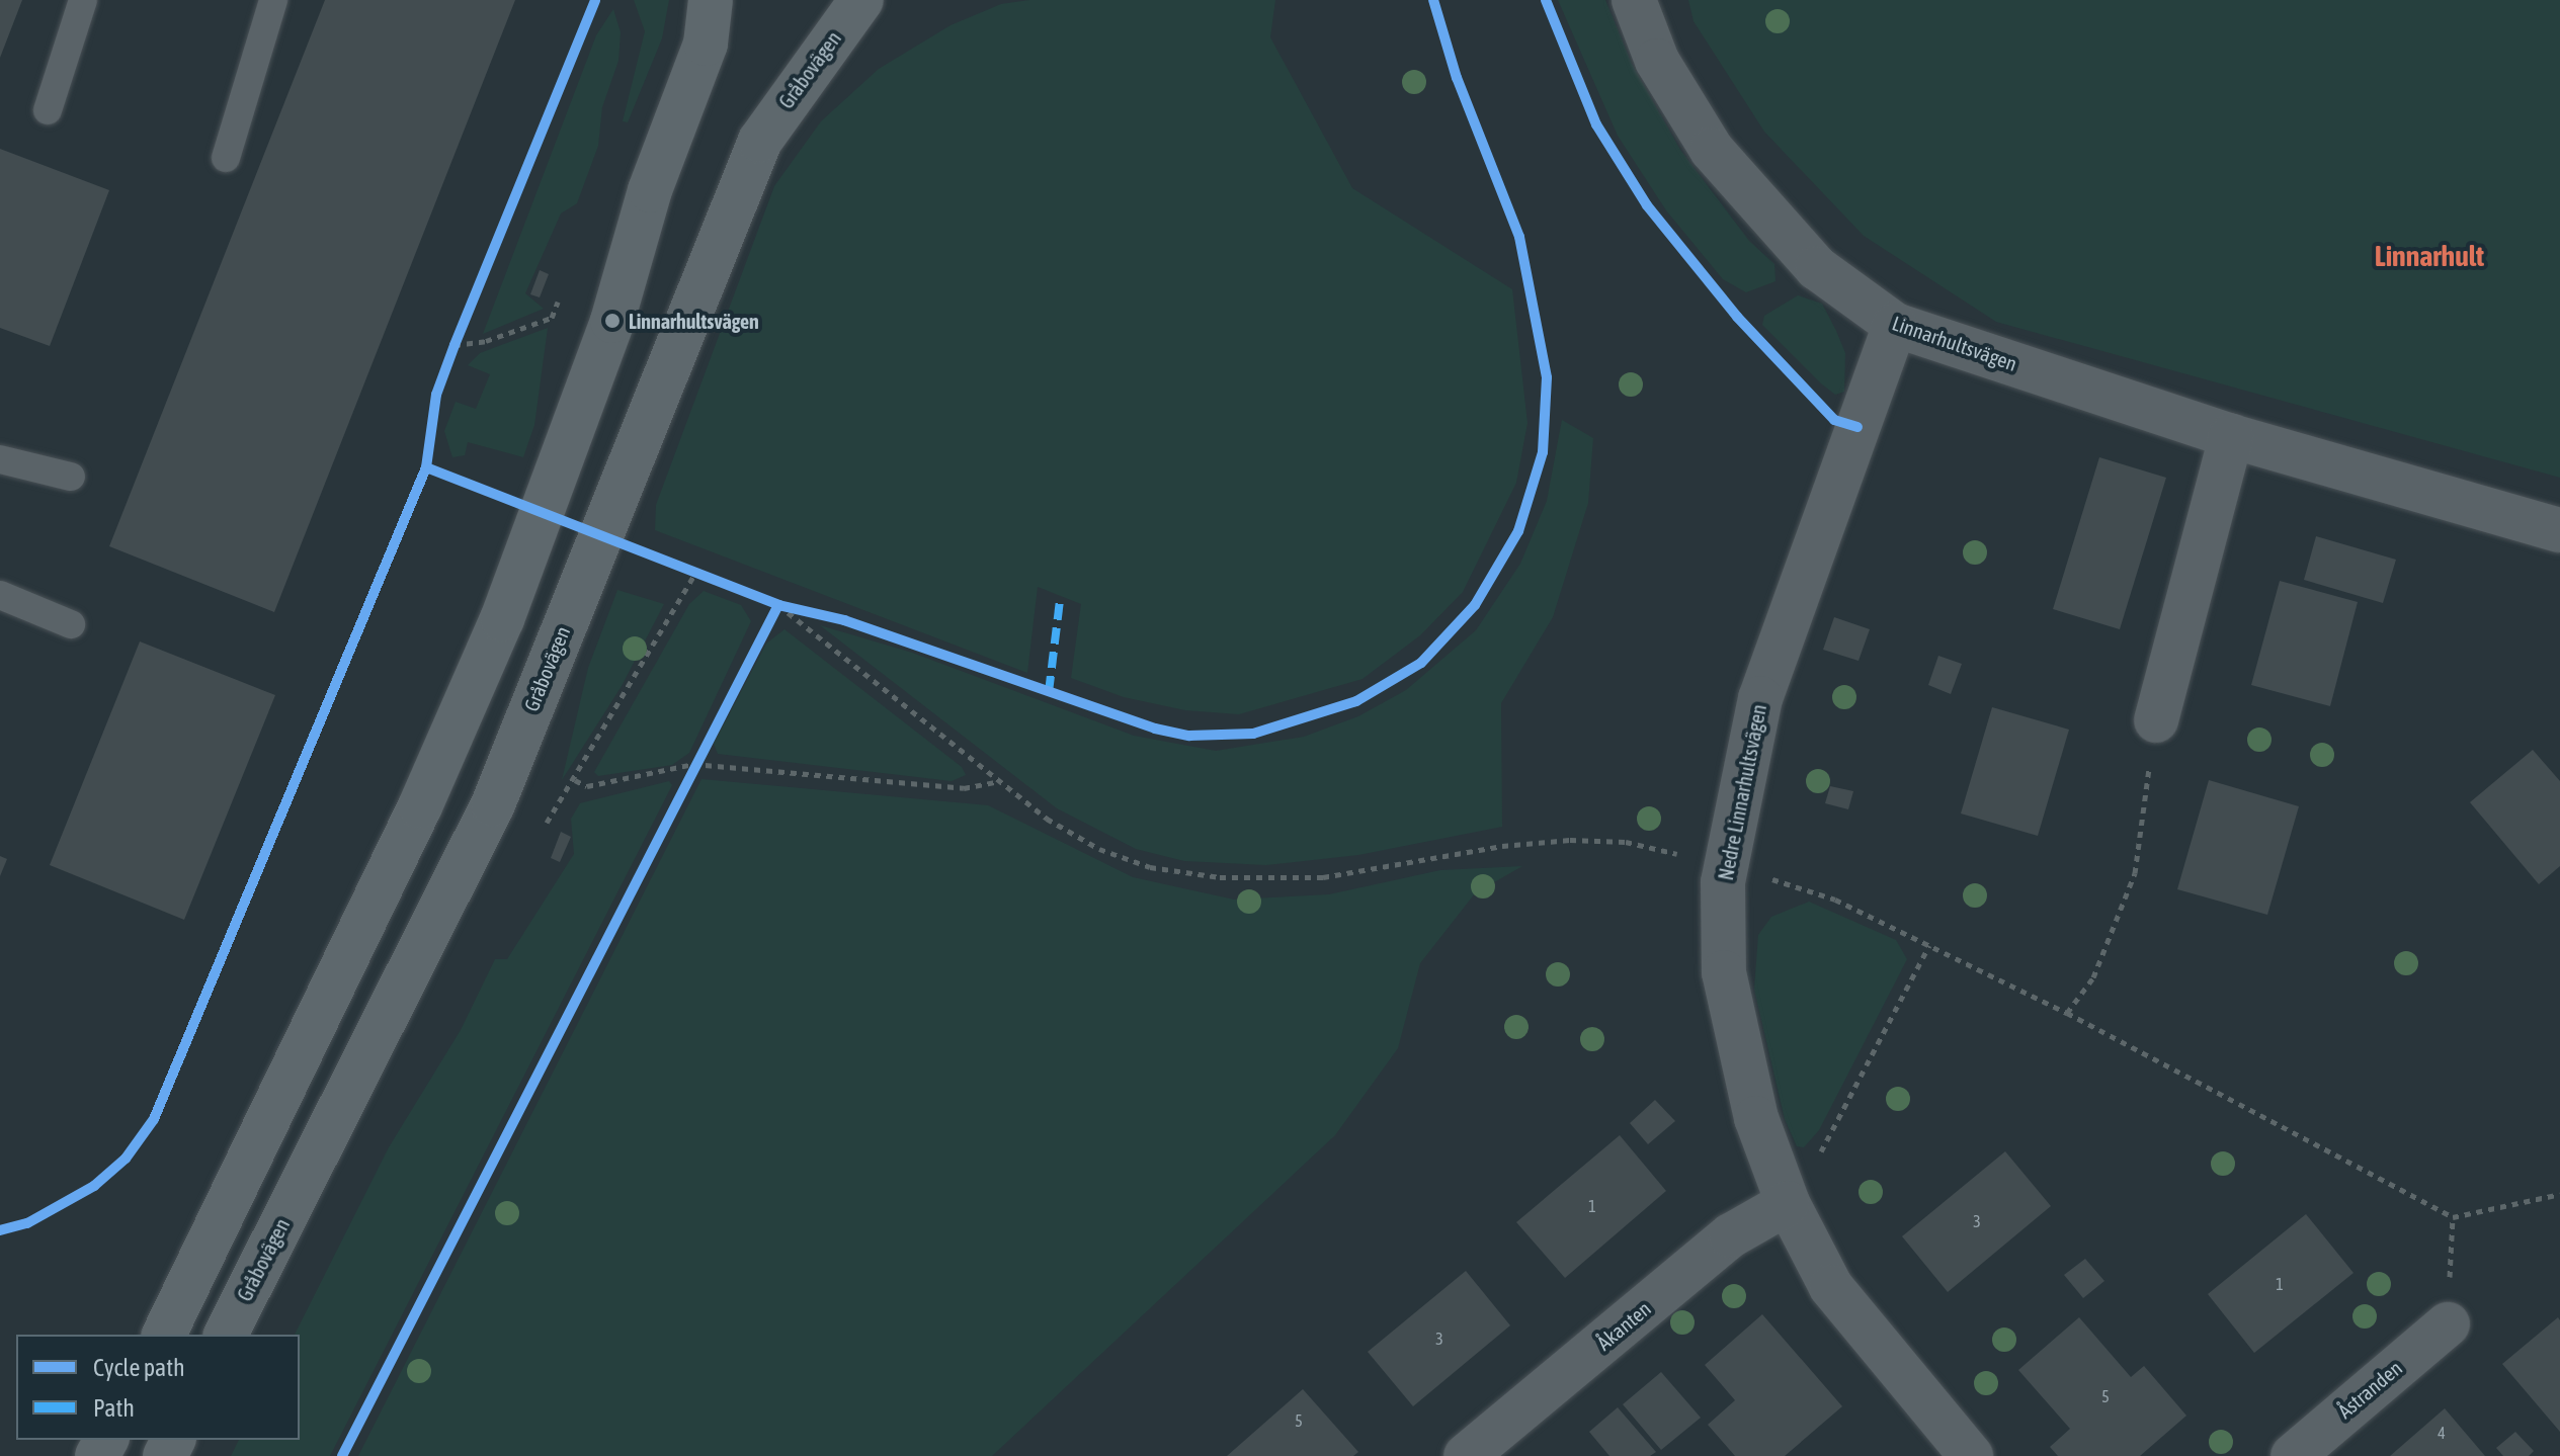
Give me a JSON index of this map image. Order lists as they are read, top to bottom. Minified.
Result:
{"streets":{"main road":["Gråbovägen"],"street":["Linnarhultsvägen","Nedre Linnarhultsvägen","Åkanten","Åstranden"]},"crossings":[["Linnarhultsvägen","Nedre Linnarhultsvägen"],["Nedre Linnarhultsvägen","Åkanten"]],"districts":["Linnarhult"],"places":["Linnarhultsvägen"],"house_numbers":["1","3","1","3","5","5","4"],"legend":["Cycle path","Path"]}
